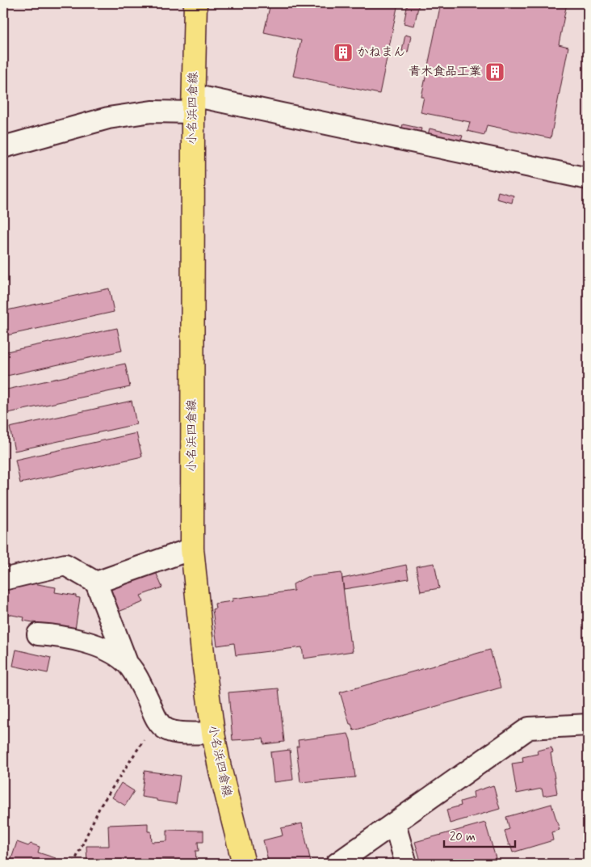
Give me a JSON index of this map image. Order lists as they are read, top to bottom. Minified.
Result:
{"streets":{"main road":["小名浜四倉線"]},"places":{"building":["かねまん","青木食品工業"]},"scale_bar":"20 m"}
